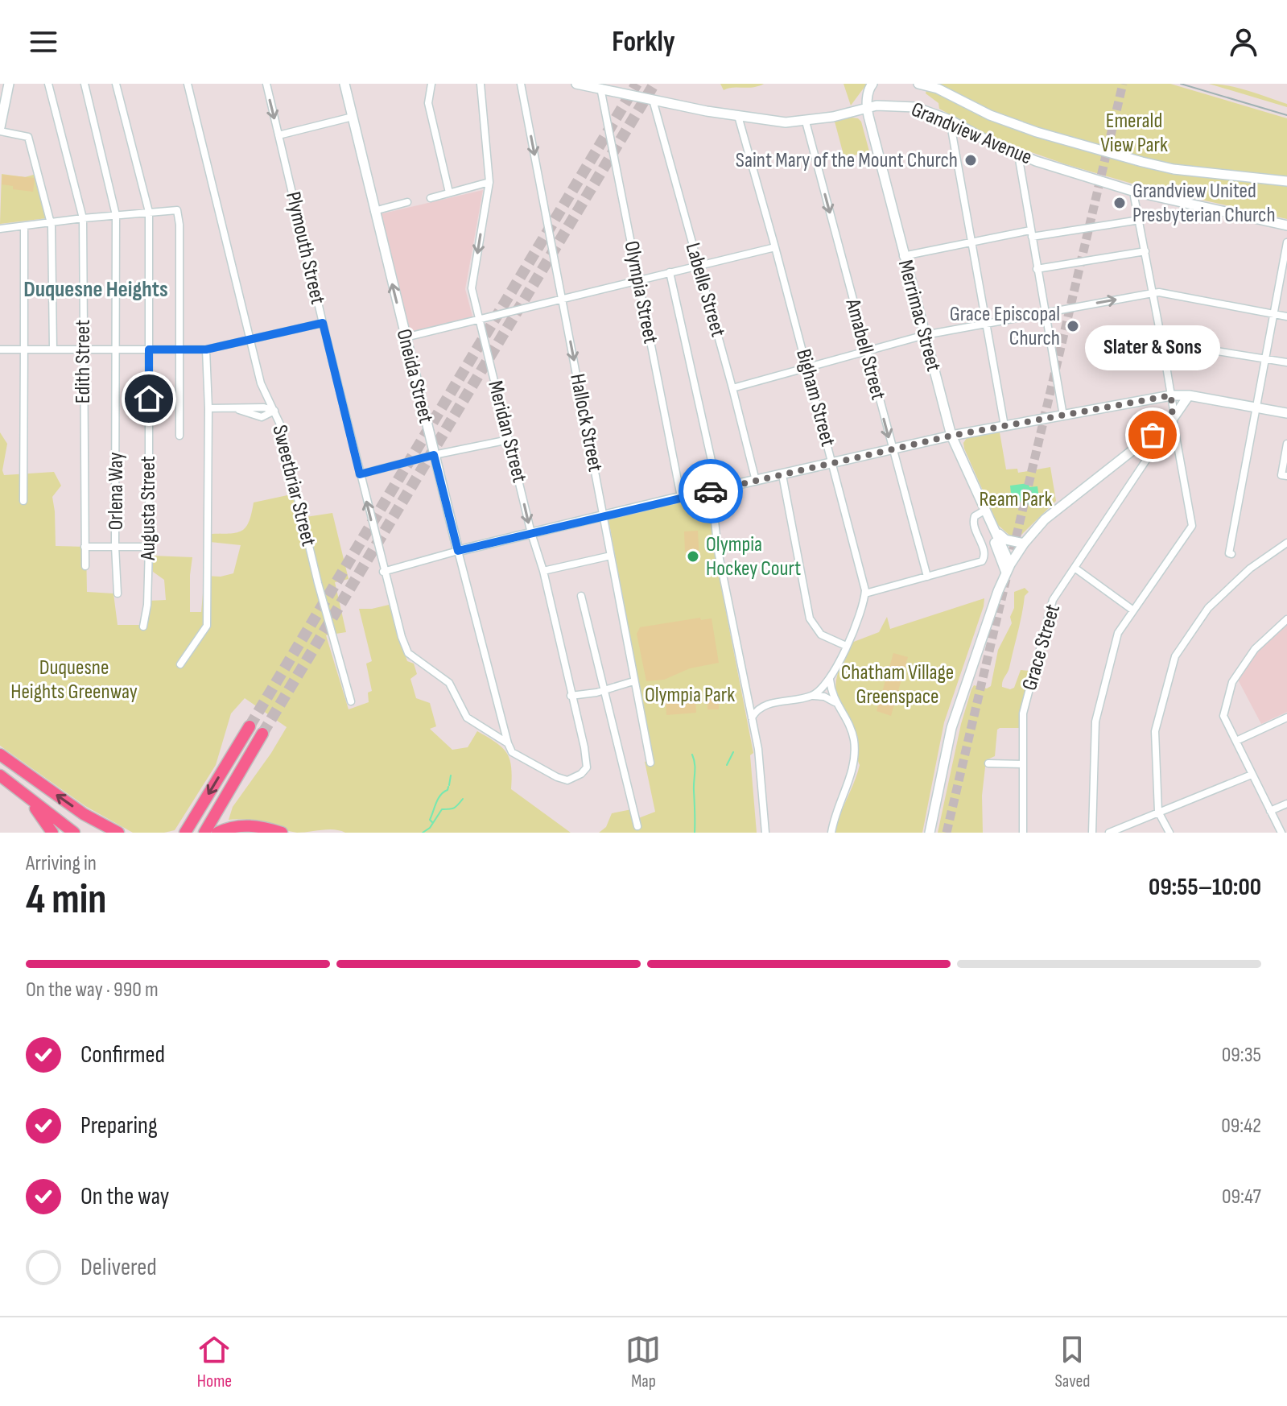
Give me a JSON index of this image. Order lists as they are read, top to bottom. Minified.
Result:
{"streets":{"street":["Grandview Avenue","Plymouth Street","Labelle Street","Olympia Street","Merrimac Street","Amabell Street","Edith Street","Oneida Street","Bigham Street","Hallock Street","Meridan Street","Sweetbriar Street","Orlena Way","Augusta Street","Grace Street"]},"crossings":[["Grandview Avenue","Labelle Street"],["Grandview Avenue","Olympia Street"],["Grandview Avenue","Merrimac Street"],["Grandview Avenue","Amabell Street"],["Grandview Avenue","Bigham Street"],["Plymouth Street","Oneida Street"],["Plymouth Street","Meridan Street"],["Oneida Street","Meridan Street"]],"one_way":["Amabell Street","Hallock Street"],"districts":["Duquesne Heights"],"parks":["Emerald View Park","Ream Park","Duquesne Heights Greenway","Chatham Village Greenspace","Olympia Park"],"places":["Saint Mary of the Mount Church","Grandview United Presbyterian Church","Grace Episcopal Church","Slater & Sons","Olympia Hockey Court"],"page":{"header":"Forkly","bubble":"Slater & Sons","heading":["4 min","Arriving in","09:55–10:00"],"bar":"On the way · 990 m","list":[["Confirmed","09:35"],["Preparing","09:42"],["On the way","09:47"],"Delivered"],"tabs":["Home","Map","Saved"]}}
